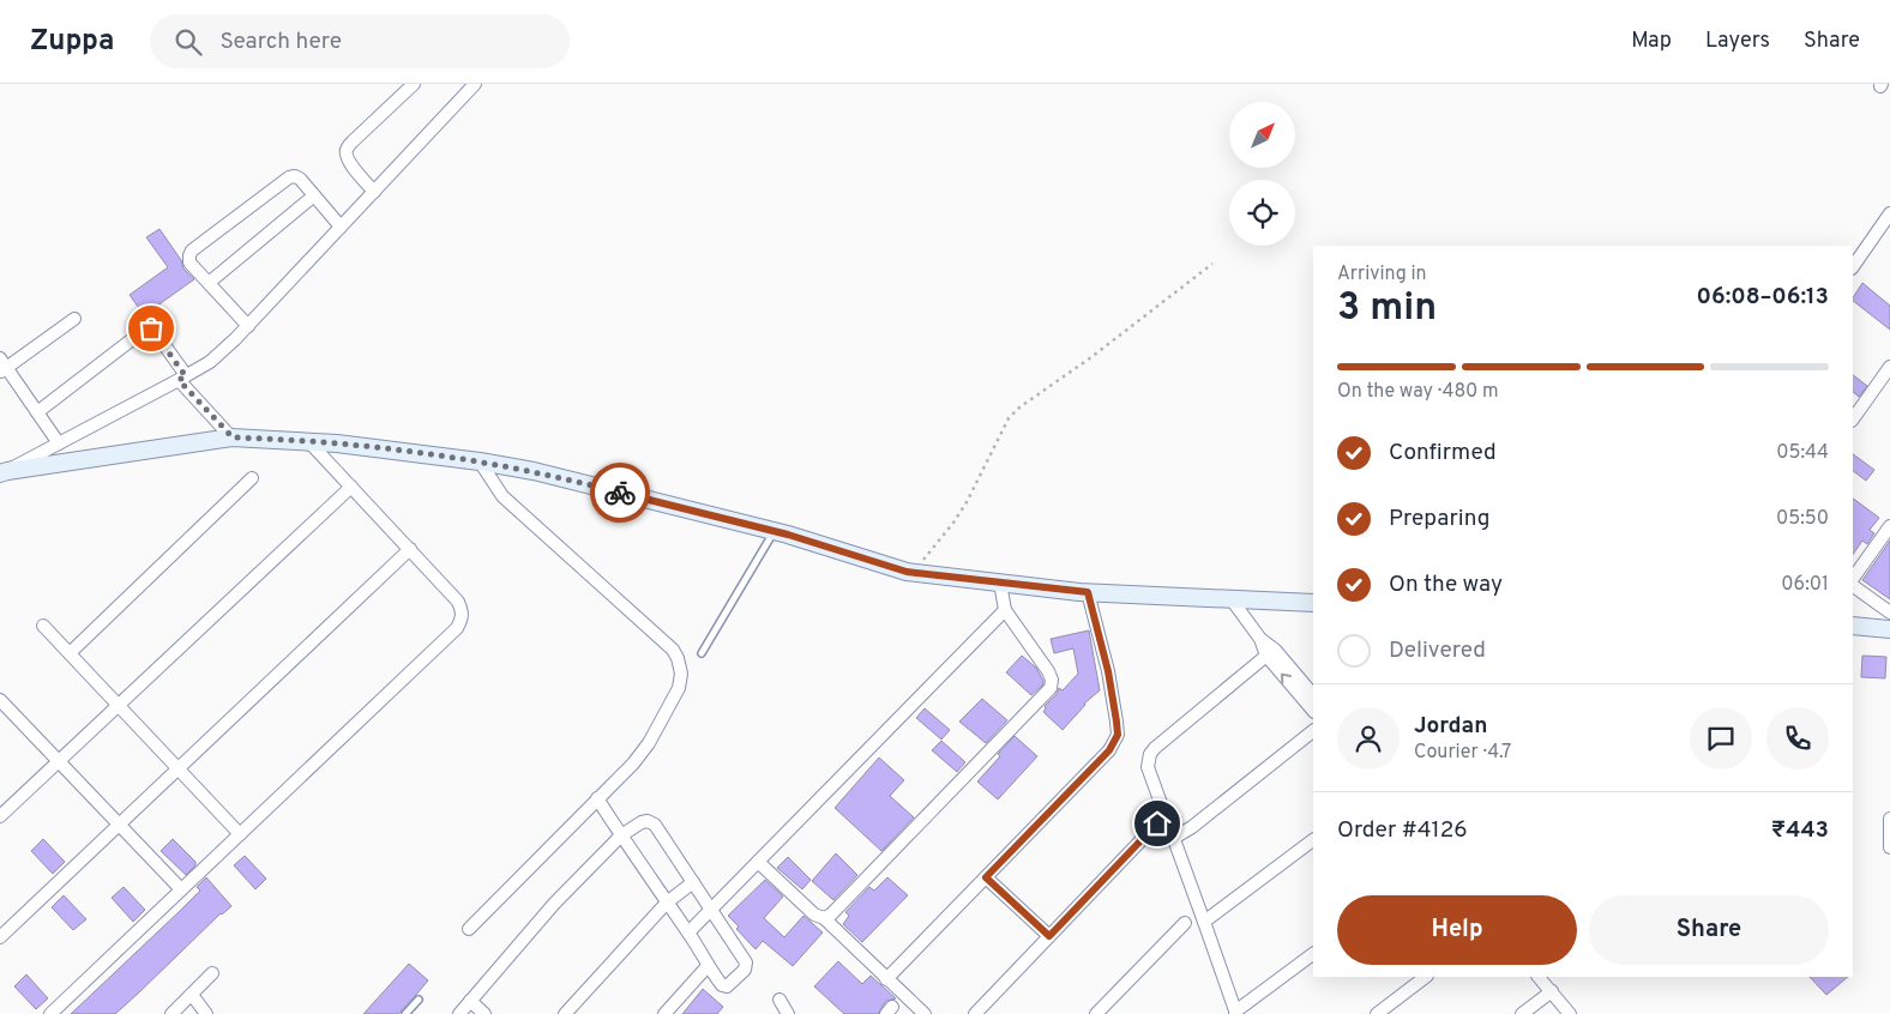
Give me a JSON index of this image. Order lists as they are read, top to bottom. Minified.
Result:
{"north":"top right","page":{"header":"Zuppa","search":"Search here","nav":["Map","Layers","Share"],"heading":["3 min","Arriving in","06:08–06:13"],"panel":["Jordan","Courier · 4.7","Order #4126","₹443"],"bar":"On the way · 480 m","list":[["Confirmed","05:44"],["Preparing","05:50"],["On the way","06:01"],"Delivered"],"buttons":["Help","Share"]}}
